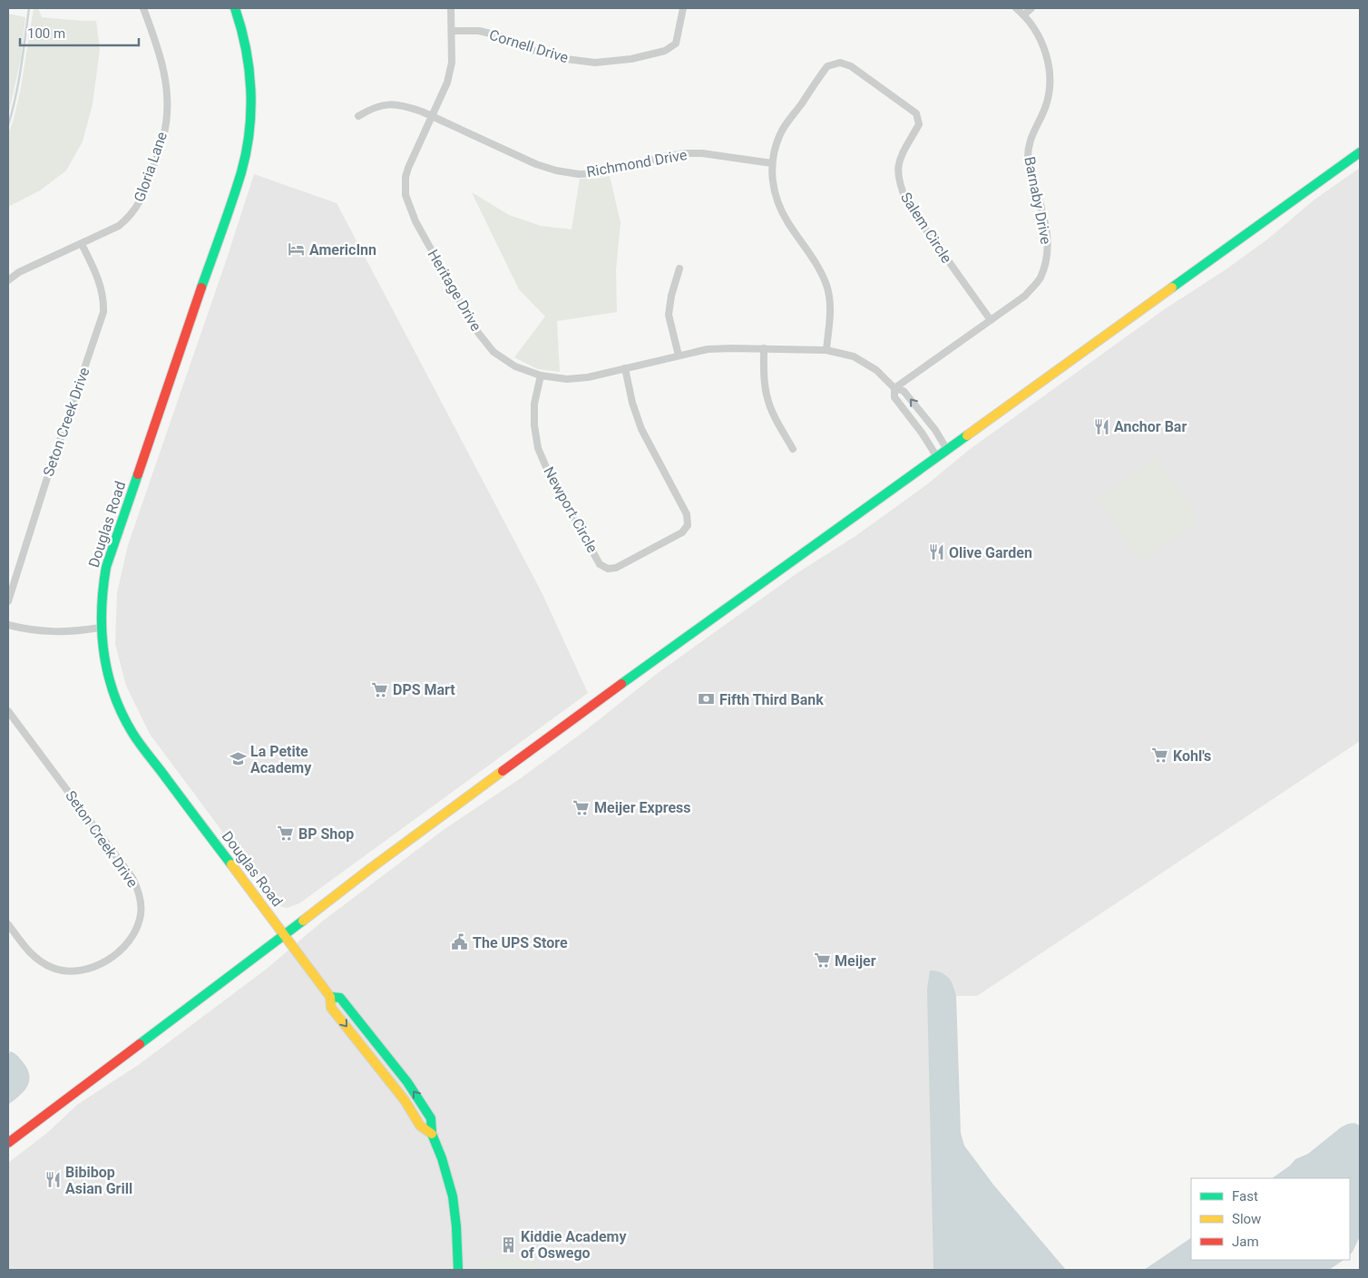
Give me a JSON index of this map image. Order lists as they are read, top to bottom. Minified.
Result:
{"streets":{"main road":["Douglas Road"],"street":["Cornell Drive","Richmond Drive","Gloria Lane","Barnaby Drive","Salem Circle","Heritage Drive","Seton Creek Drive","Newport Circle"]},"crossings":[["Cornell Drive","Heritage Drive"],["Richmond Drive","Salem Circle"],["Richmond Drive","Heritage Drive"],["Gloria Lane","Seton Creek Drive"],["Barnaby Drive","Salem Circle"],["Barnaby Drive","Heritage Drive"],["Salem Circle","Heritage Drive"],["Heritage Drive","Newport Circle"]],"places":{"hotel":["AmericInn"],"restaurant":["Anchor Bar","Olive Garden","Bibibop Asian Grill"],"supermarket":["DPS Mart","Kohl's","Meijer Express","BP Shop","Meijer"],"bank":["Fifth Third Bank"],"school or university":["La Petite Academy"],"public building":["The UPS Store"],"building":["Kiddie Academy of Oswego"]},"legend":["Fast","Slow","Jam"],"scale_bar":"100 m"}
